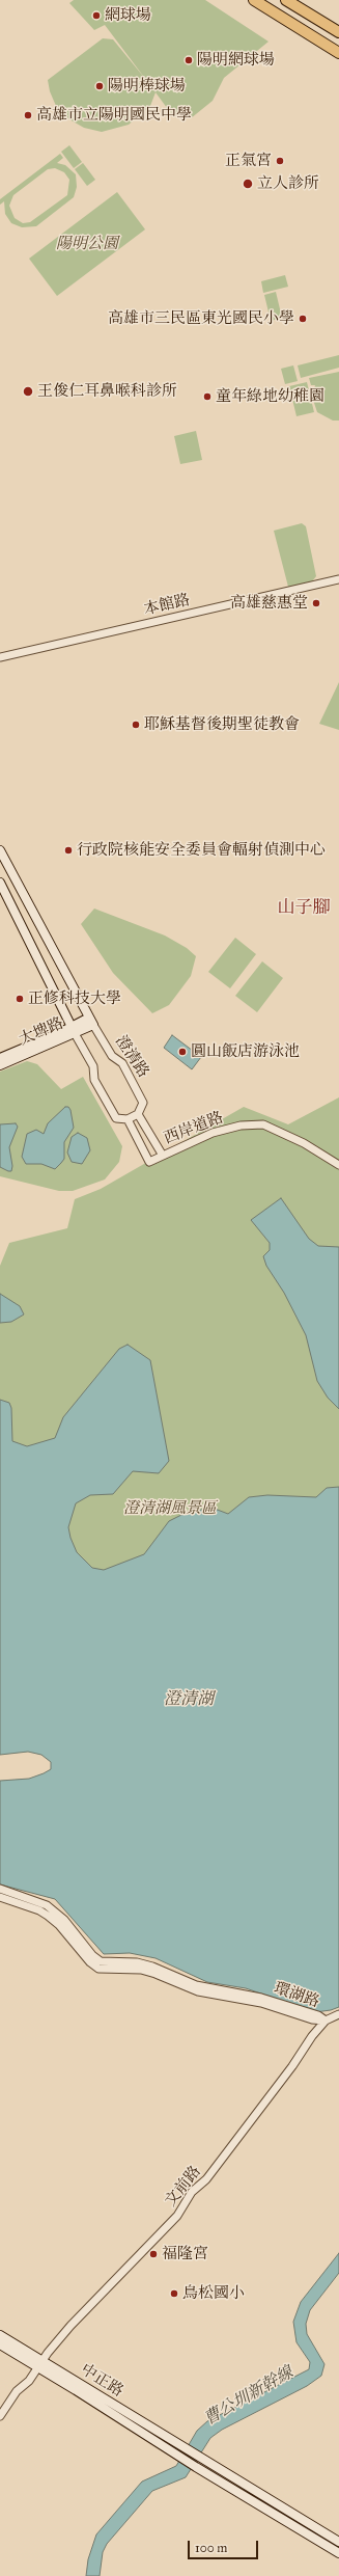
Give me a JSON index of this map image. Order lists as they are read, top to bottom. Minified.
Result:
{"streets":{"main road":["大埤路","澄清路","中正路"],"street":["本館路","西岸道路","環湖路","文前路"]},"crossings":[["大埤路","澄清路"],["環湖路","文前路"],["文前路","中正路"]],"districts":["山子腳"],"water":["澄清湖","曹公圳新幹線"],"parks":["陽明公園","澄清湖風景區"],"places":["網球場","陽明網球場","陽明棒球場","高雄市立陽明國民中學","正氣宮","立人診所","高雄市三民區東光國民小學","王俊仁耳鼻喉科診所","童年綠地幼稚園","高雄慈惠堂","耶穌基督後期聖徒教會","行政院核能安全委員會輻射偵測中心","正修科技大學","圓山飯店游泳池","福隆宮","鳥松國小"],"scale_bar":"100 m"}
